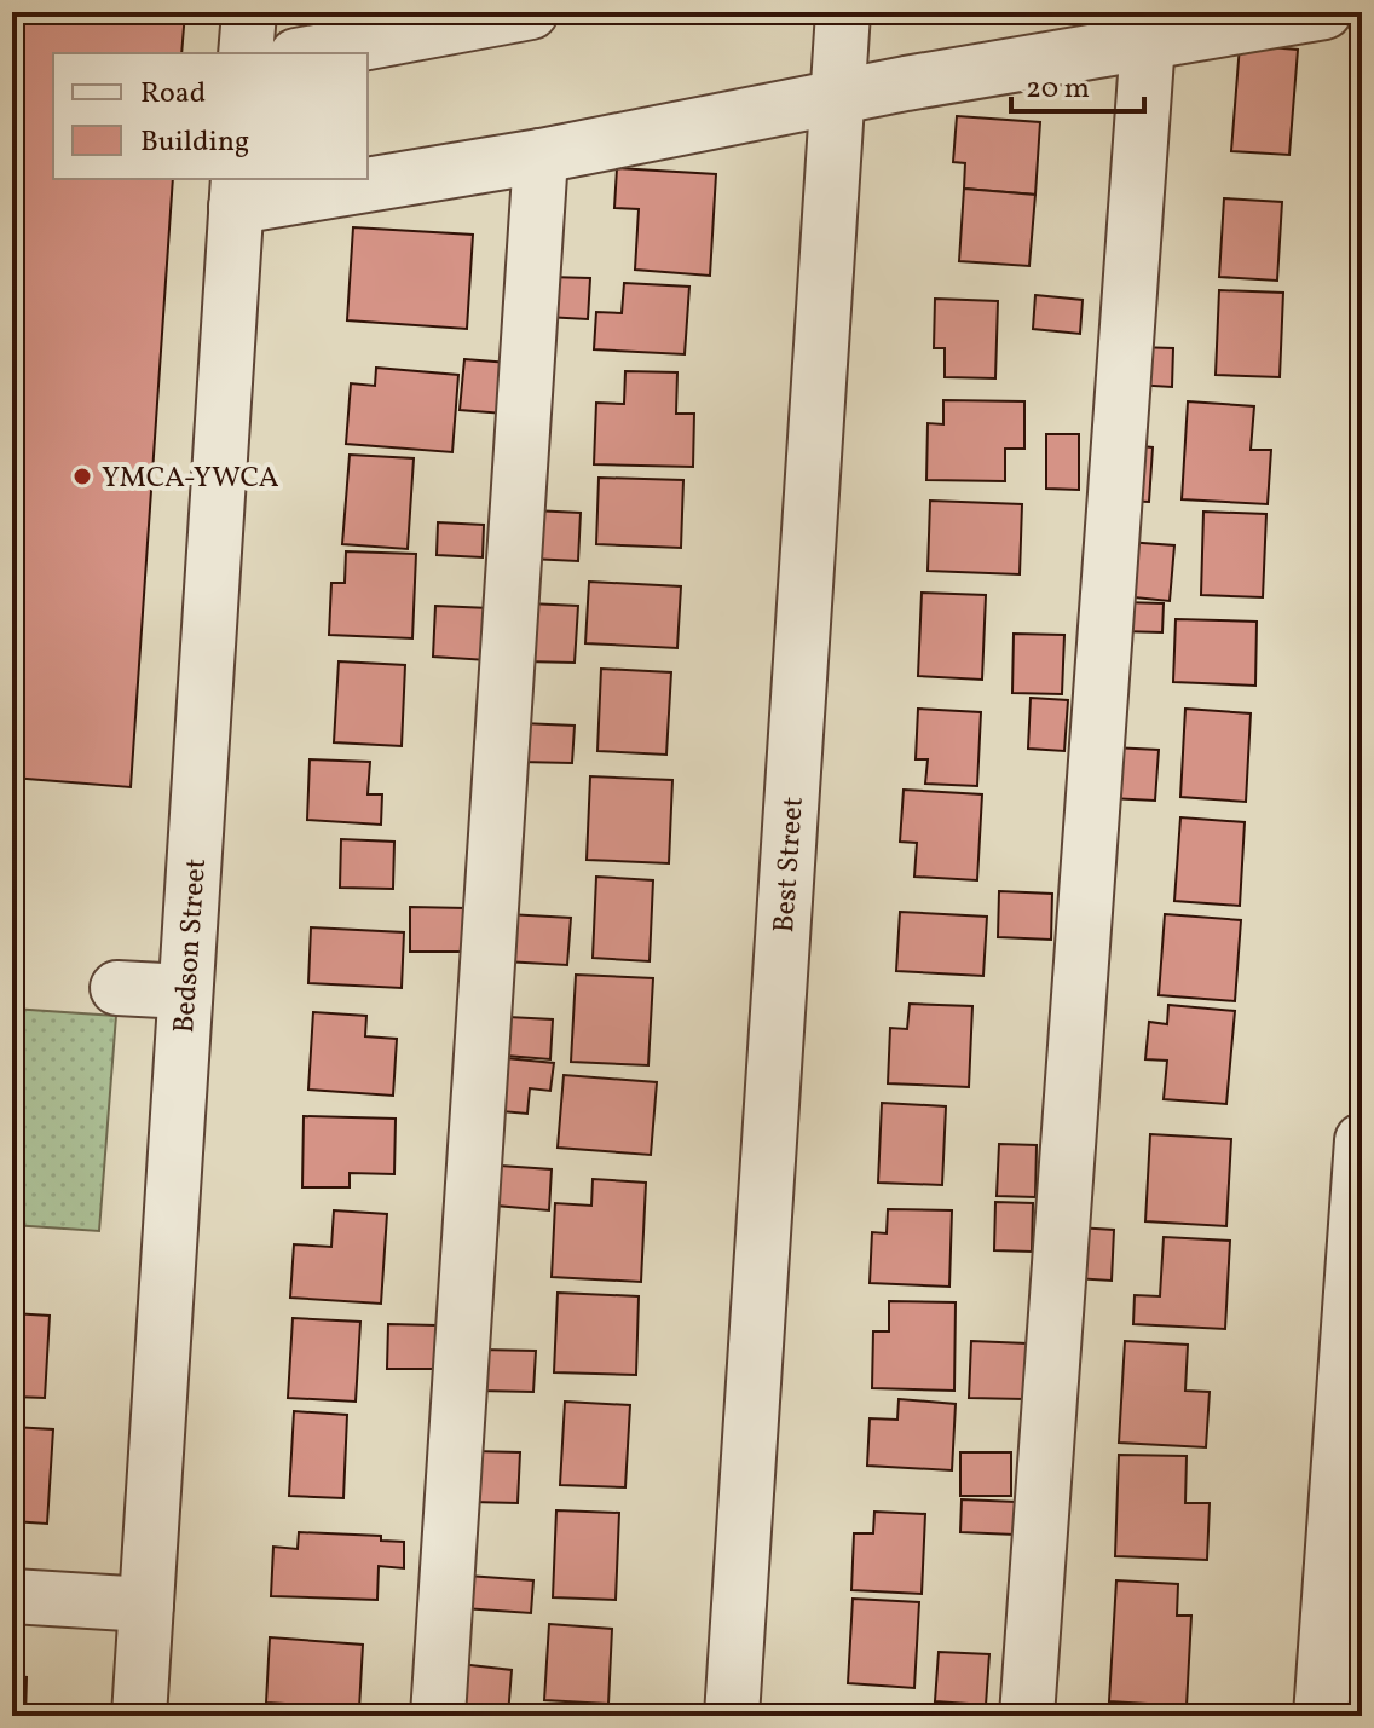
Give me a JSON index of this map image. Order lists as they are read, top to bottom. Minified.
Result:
{"streets":{"street":["Best Street","Bedson Street"]},"places":["YMCA-YWCA"],"legend":["Road","Building"],"scale_bar":"20 m"}
